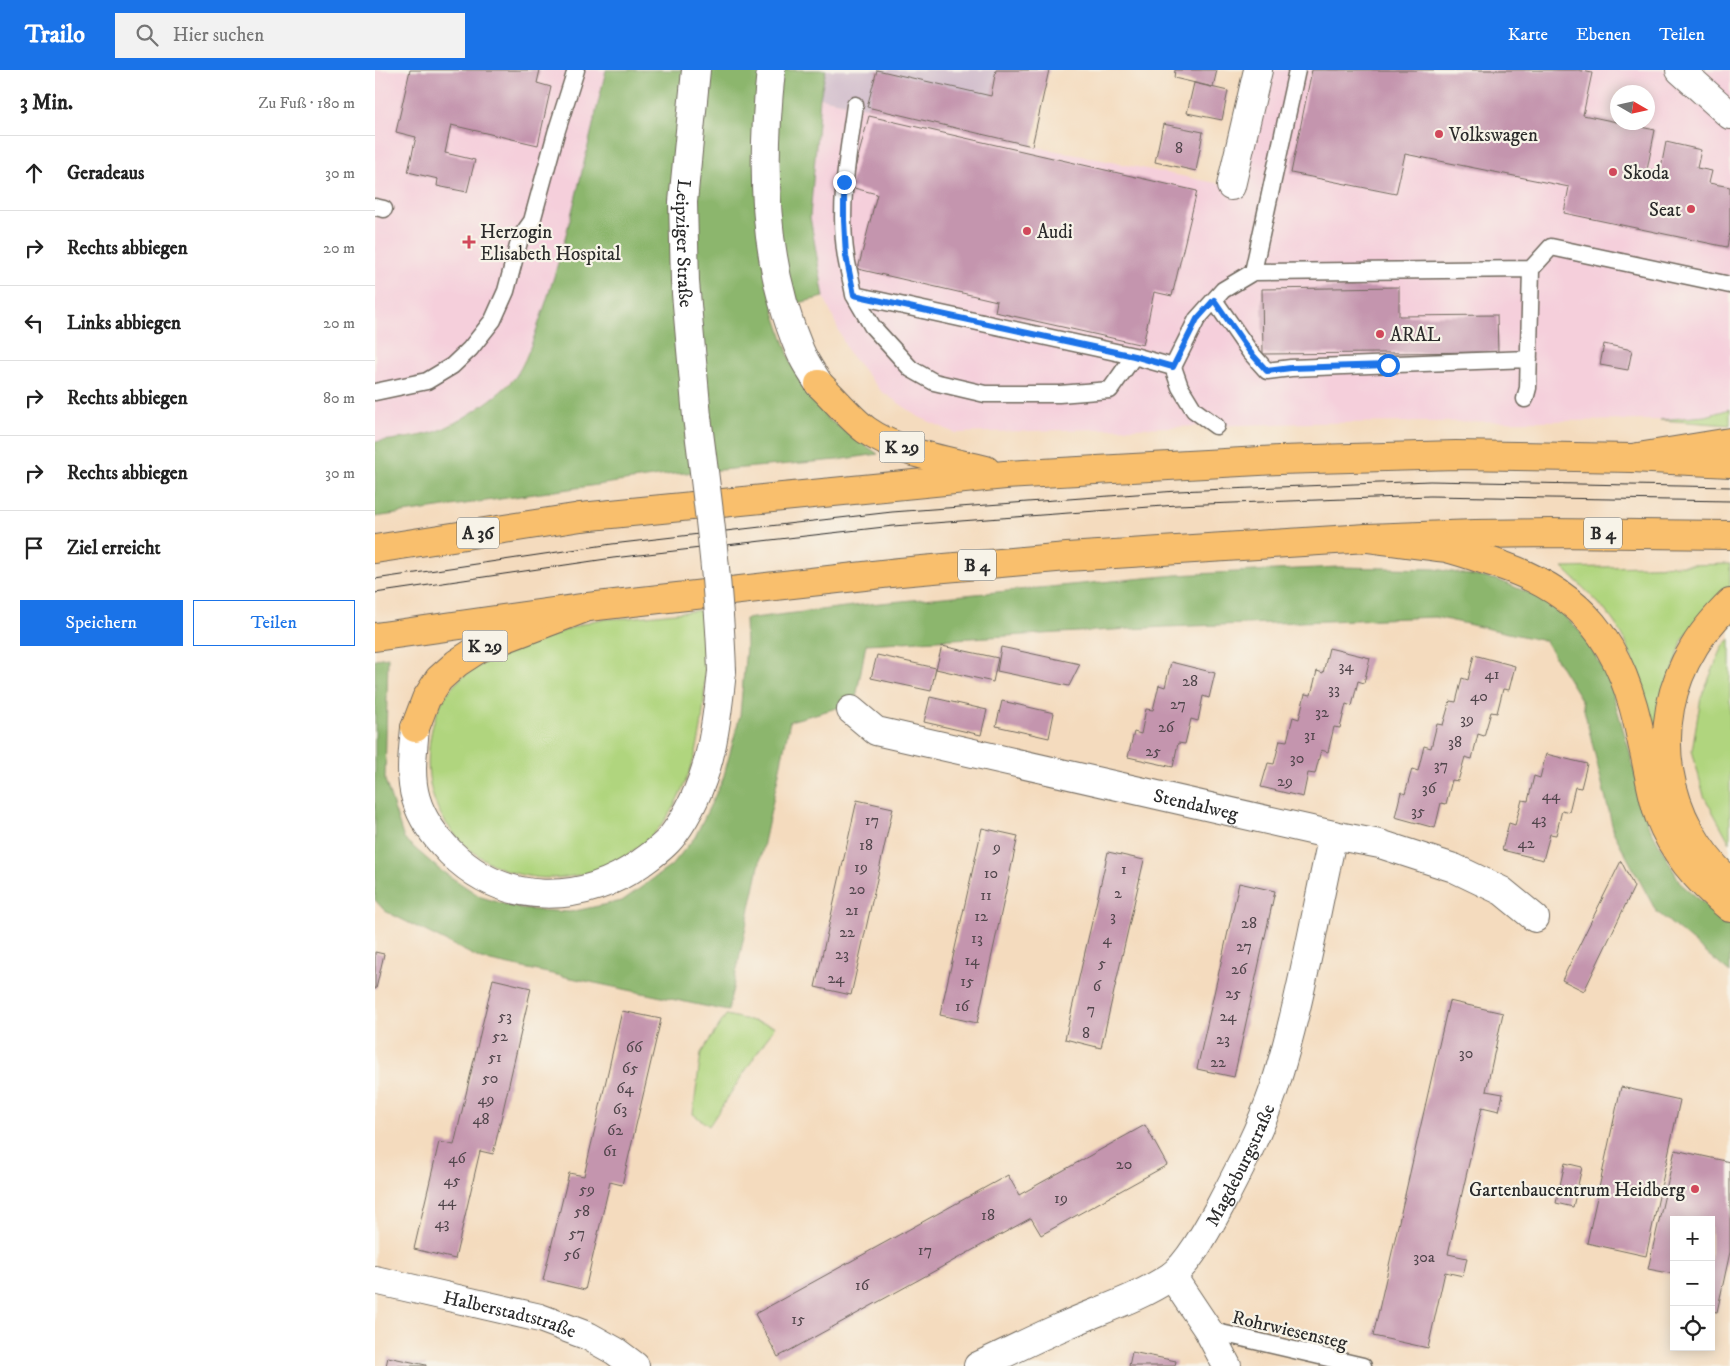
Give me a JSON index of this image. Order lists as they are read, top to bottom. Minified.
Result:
{"streets":{"highway":["K 29","A 36","B 4"],"street":["Leipziger Straße","Stendalweg","Magdeburgstraße","Halberstadtstraße"],"lane":["Rohrwiesensteg"]},"crossings":[["Leipziger Straße","K 29"],["K 29","A 36"],["K 29","B 4"],["Stendalweg","Magdeburgstraße"]],"places":{"other":["Volkswagen","Skoda","Seat","Audi","ARAL","Gartenbaucentrum Heidberg"],"health":["Herzogin Elisabeth Hospital"]},"house_numbers":["8","34","41","28","33","40","27","32","39","26","31","38","25","30","37","29","36","44","35","43","17","42","18","9","19","1","10","20","2","11","21","12","3","28","22","13","4","27","23","14","5","26","24","15","6","25","16","7","53","24","8","52","23","66","30","51","22","65","50","64","49","63","48","62","61","46","20","45","59","19","44","58","18","43","57","17","56","30a","16","15"],"north":"right","page":{"header":"Trailo","search":"Hier suchen","nav":["Karte","Ebenen","Teilen"],"heading":["3 Min.","Zu Fuß · 180 m"],"list":[["Geradeaus","30 m"],["Rechts abbiegen","20 m"],["Links abbiegen","20 m"],["Rechts abbiegen","80 m"],["Rechts abbiegen","30 m"],"Ziel erreicht"],"buttons":["Speichern","Teilen"],"map_buttons":["+","−"]}}
